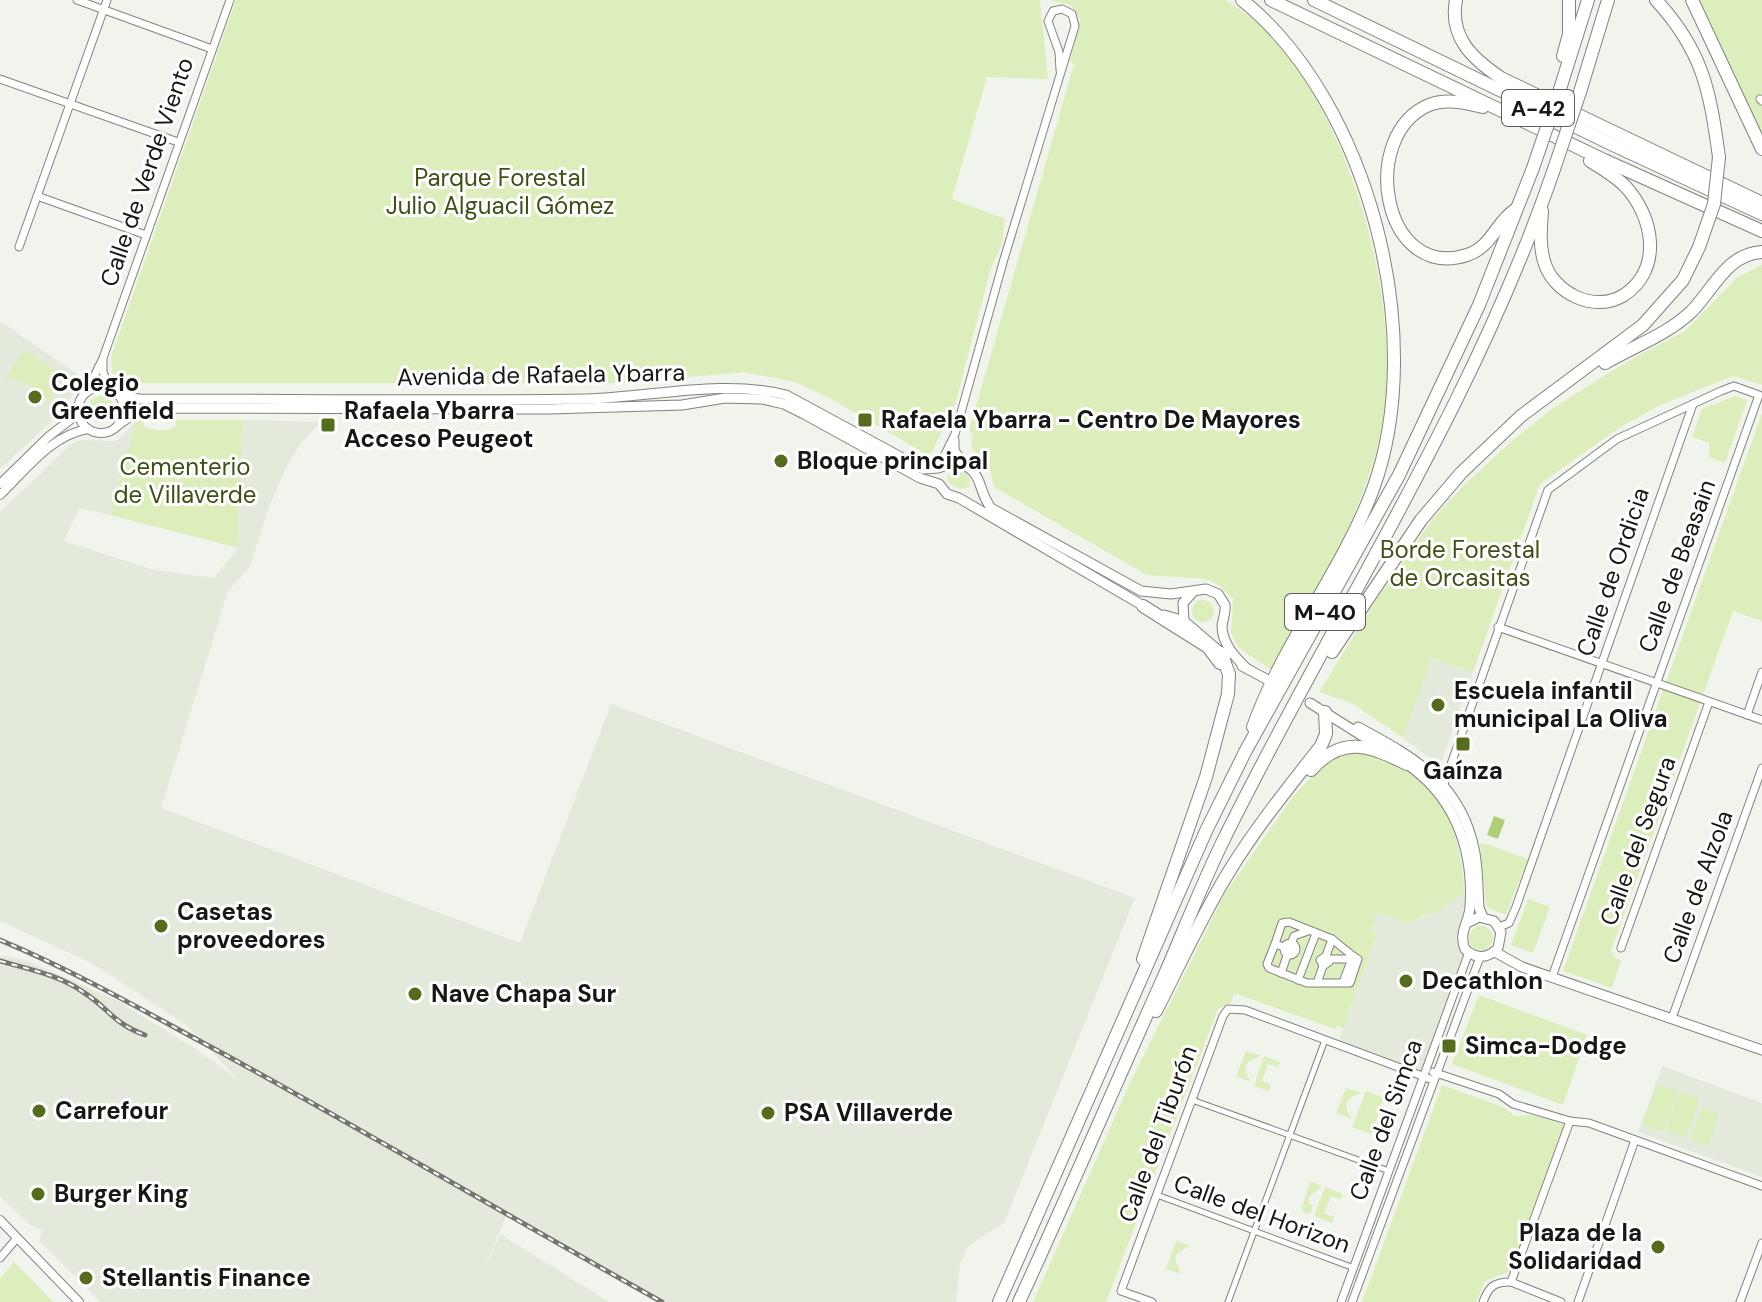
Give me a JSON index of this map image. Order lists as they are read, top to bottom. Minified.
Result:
{"streets":{"highway":["A-42","M-40"],"main road":["Avenida de Rafaela Ybarra"],"street":["Calle de Verde Viento","Calle de Beasain","Calle de Ordicia","Calle del Segura","Calle de Alzola","Calle del Simca","Calle del Tiburón","Calle del Horizon"]},"crossings":[["Calle de Verde Viento","Avenida de Rafaela Ybarra"],["Calle de Beasain","Calle de Ordicia"],["Calle de Ordicia","Calle del Simca"],["Calle del Simca","Calle del Horizon"],["Calle del Tiburón","Calle del Horizon"]],"parks":["Parque Forestal Julio Alguacil Gómez","Cementerio de Villaverde","Borde Forestal de Orcasitas"],"places":{"other":["Colegio Greenfield","Bloque principal","Escuela infantil municipal La Oliva","Casetas proveedores","Decathlon","Nave Chapa Sur","Carrefour","PSA Villaverde","Burger King","Plaza de la Solidaridad","Stellantis Finance"],"transit":["Rafaela Ybarra - Centro De Mayores","Rafaela Ybarra Acceso Peugeot","Gaínza","Simca-Dodge"]}}
